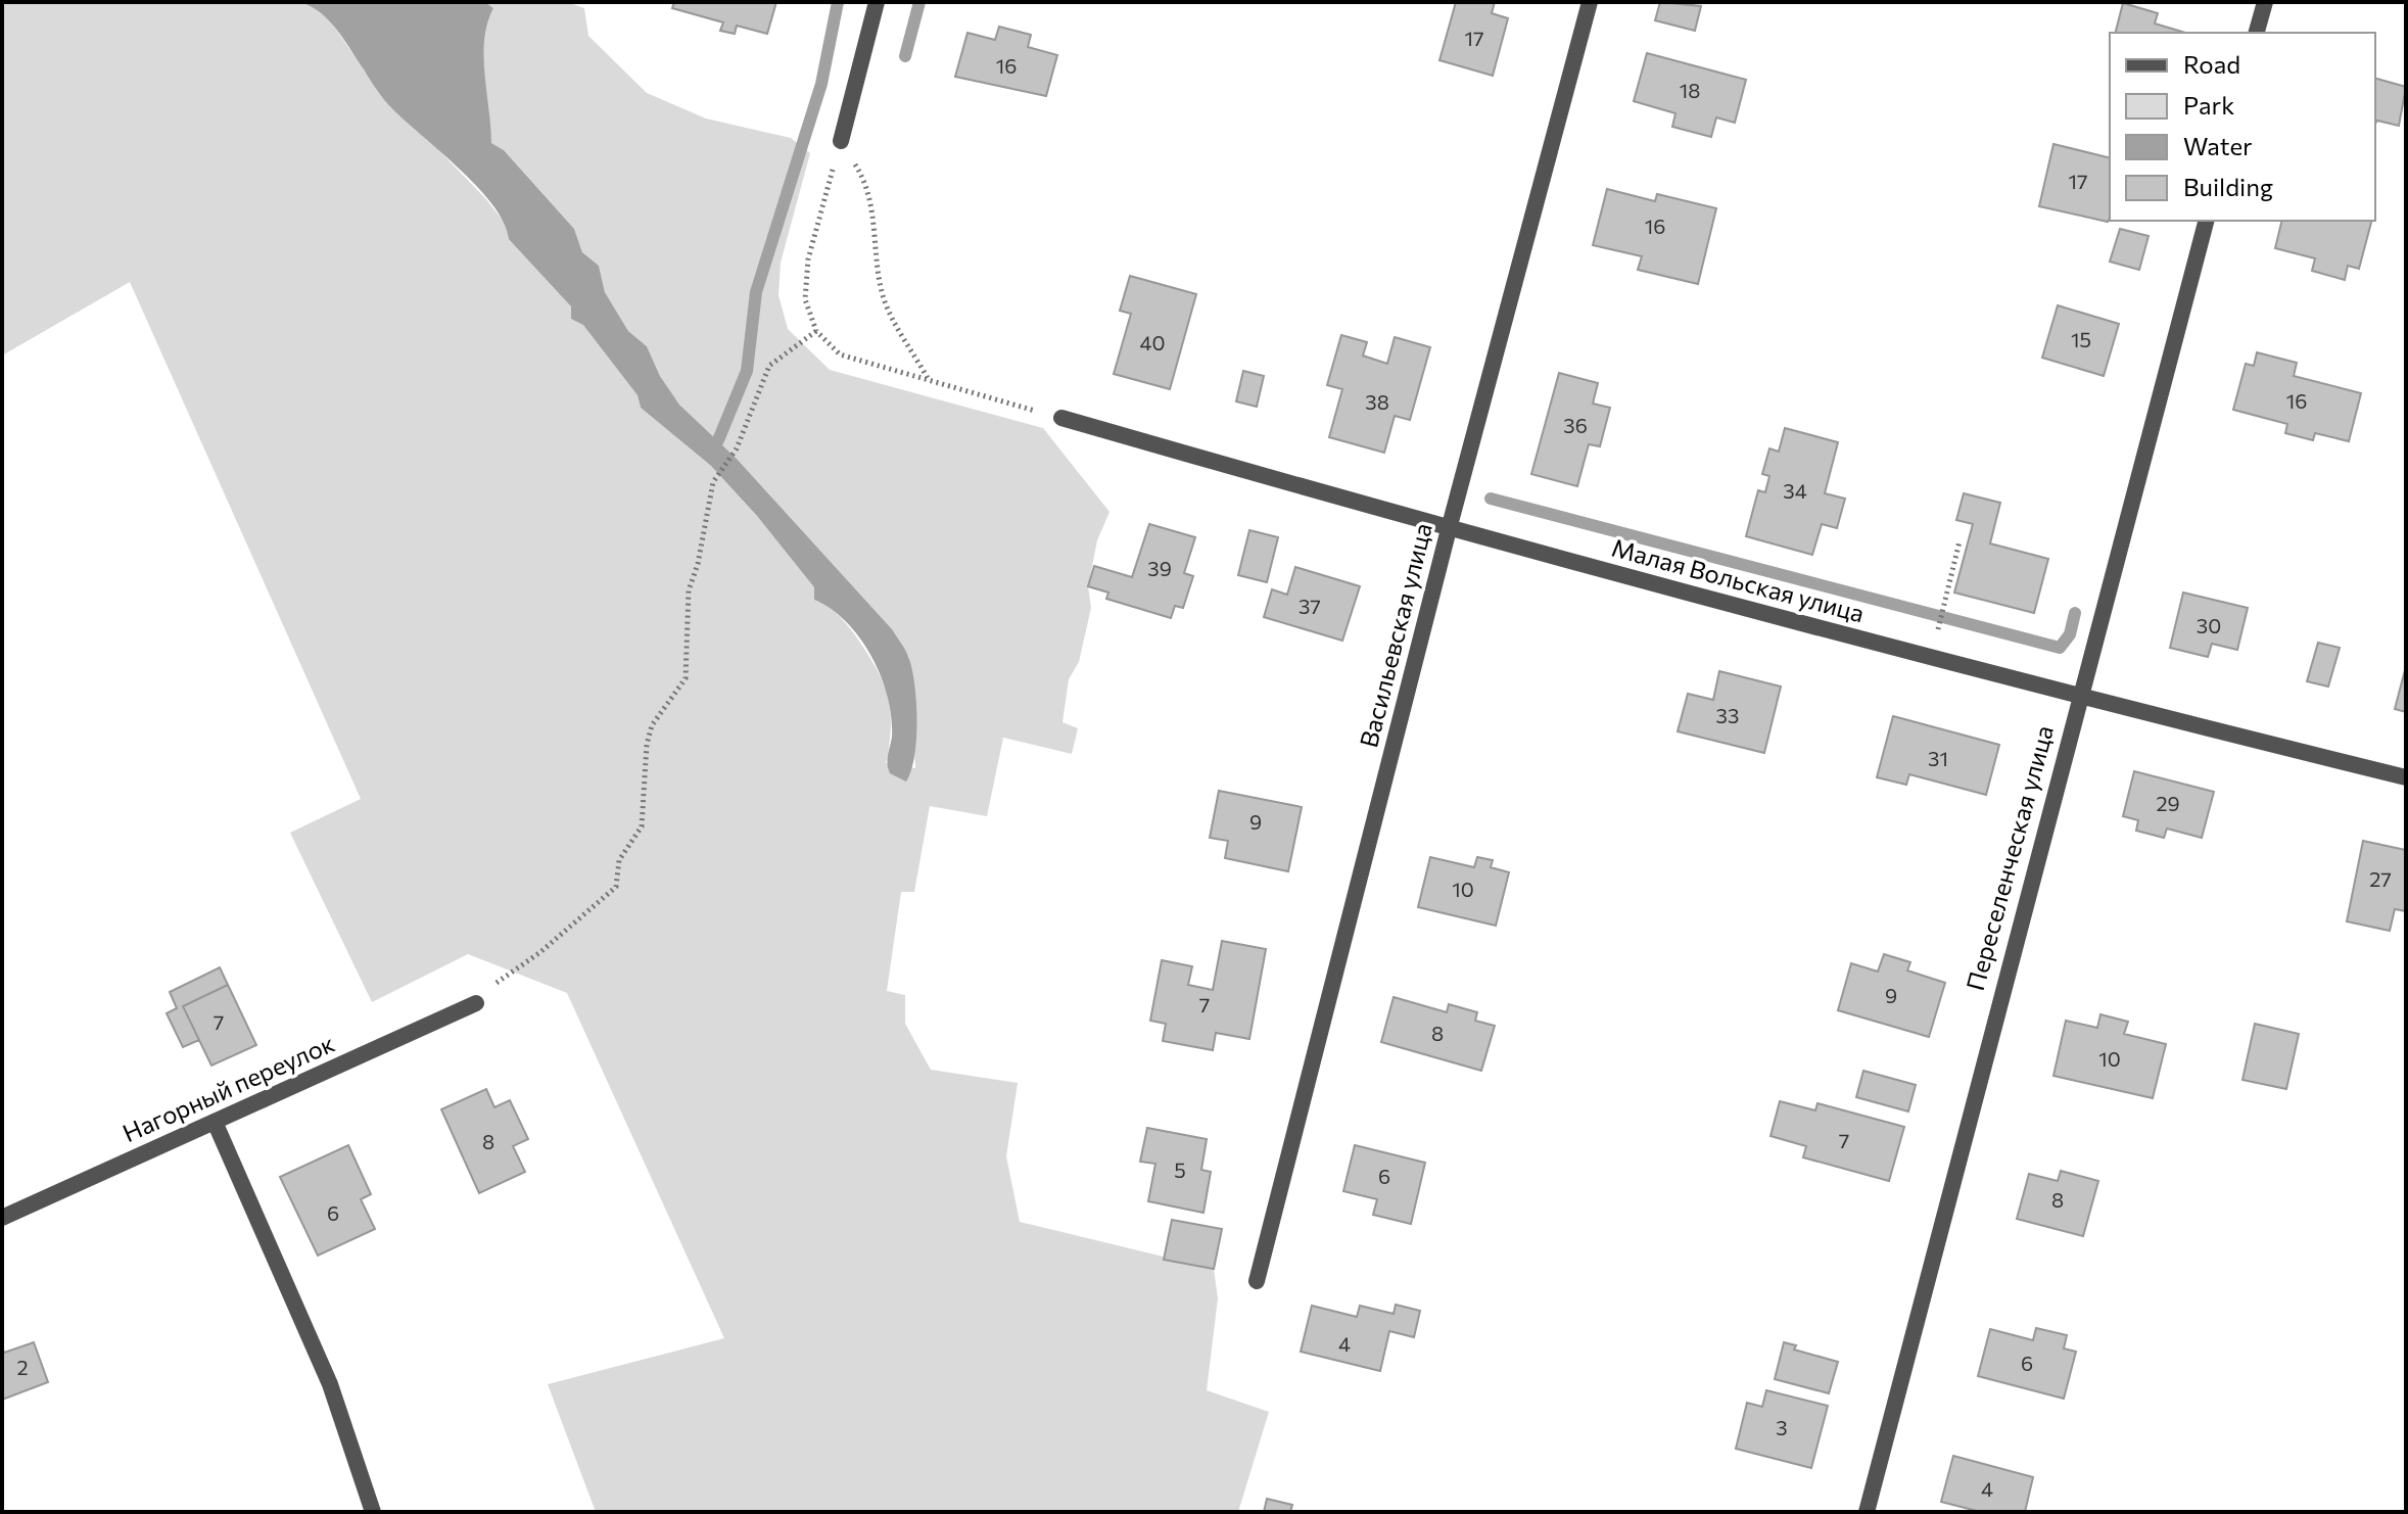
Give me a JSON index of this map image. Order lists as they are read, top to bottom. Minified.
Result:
{"streets":{"street":["Малая Вольская улица","Васильевская улица","Переселенческая улица","Нагорный переулок"]},"crossings":[["Малая Вольская улица","Васильевская улица"],["Малая Вольская улица","Переселенческая улица"]],"house_numbers":["17","16","18","17","16","15","40","16","38","36","34","39","37","30","33","31","29","9","27","10","9","7","7","8","10","7","8","5","6","8","6","4","6","2","3","4"],"legend":["Road","Park","Water","Building"]}
